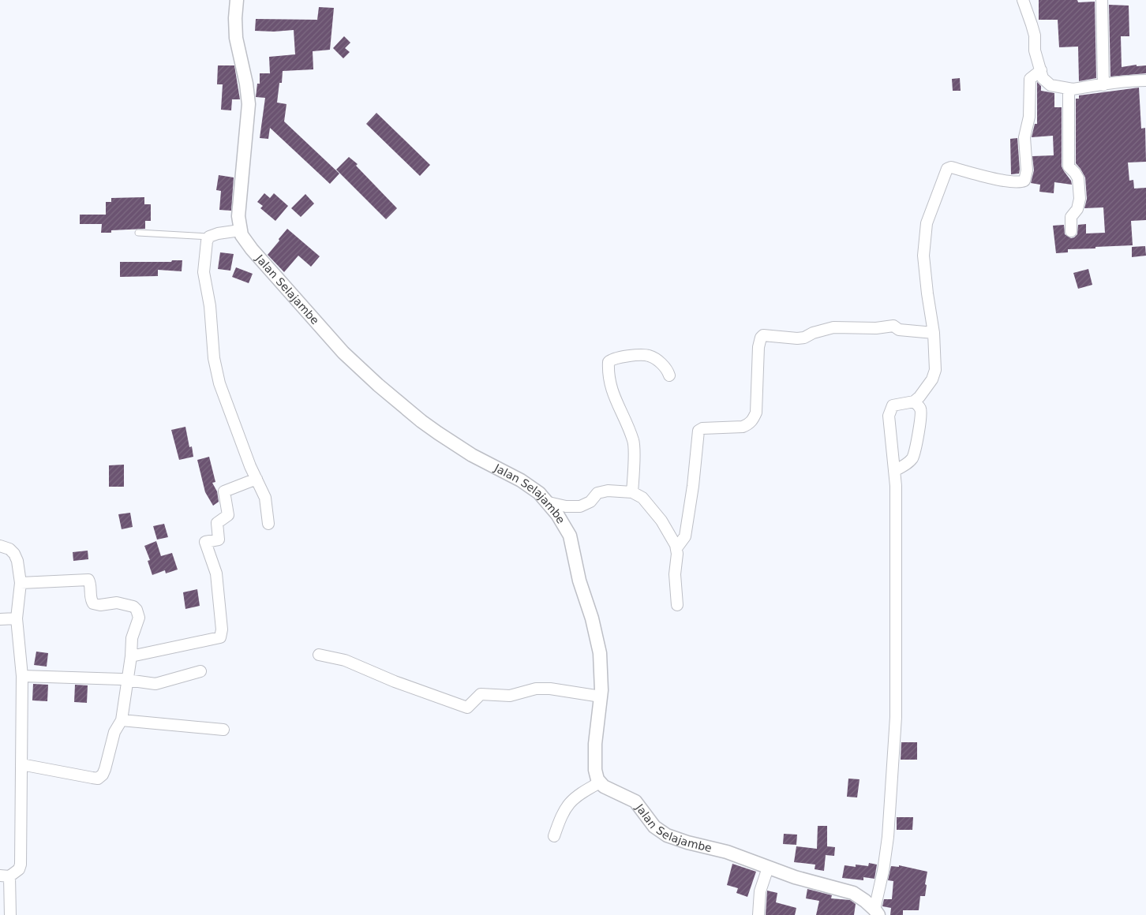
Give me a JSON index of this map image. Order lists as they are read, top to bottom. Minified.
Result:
{"streets":{"street":["Jalan Selajambe"]}}
